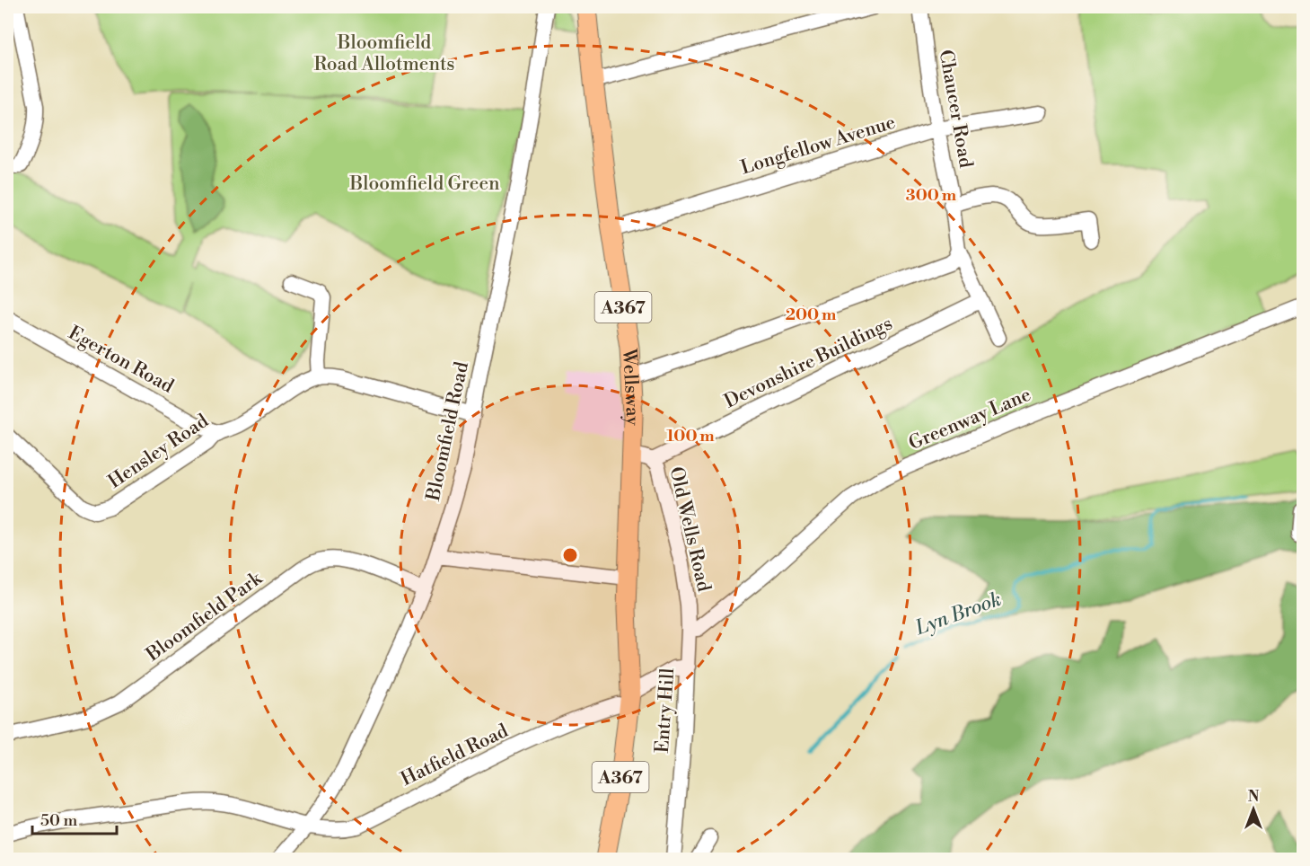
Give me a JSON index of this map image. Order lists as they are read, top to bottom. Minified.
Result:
{"streets":{"main road":["A367","Wellsway"],"street":["Chaucer Road","Longfellow Avenue","Egerton Road","Devonshire Buildings","Greenway Lane","Bloomfield Road","Hensley Road","Old Wells Road","Bloomfield Park","Entry Hill","Hatfield Road"]},"crossings":[["Chaucer Road","Longfellow Avenue"],["Chaucer Road","Devonshire Buildings"],["Longfellow Avenue","Wellsway"],["Egerton Road","Hensley Road"],["Devonshire Buildings","Wellsway"],["Devonshire Buildings","Old Wells Road"],["Wellsway","Old Wells Road"],["Wellsway","Hatfield Road"],["Greenway Lane","Old Wells Road"],["Greenway Lane","Entry Hill"],["Bloomfield Road","Hensley Road"],["Bloomfield Road","Bloomfield Park"],["Bloomfield Road","Hatfield Road"],["Old Wells Road","Entry Hill"],["Entry Hill","Hatfield Road"]],"water":["Lyn Brook"],"parks":["Bloomfield Road Allotments","Bloomfield Green"],"scale_bar":"50 m","north":"top","rings":["300 m","200 m","100 m"]}
